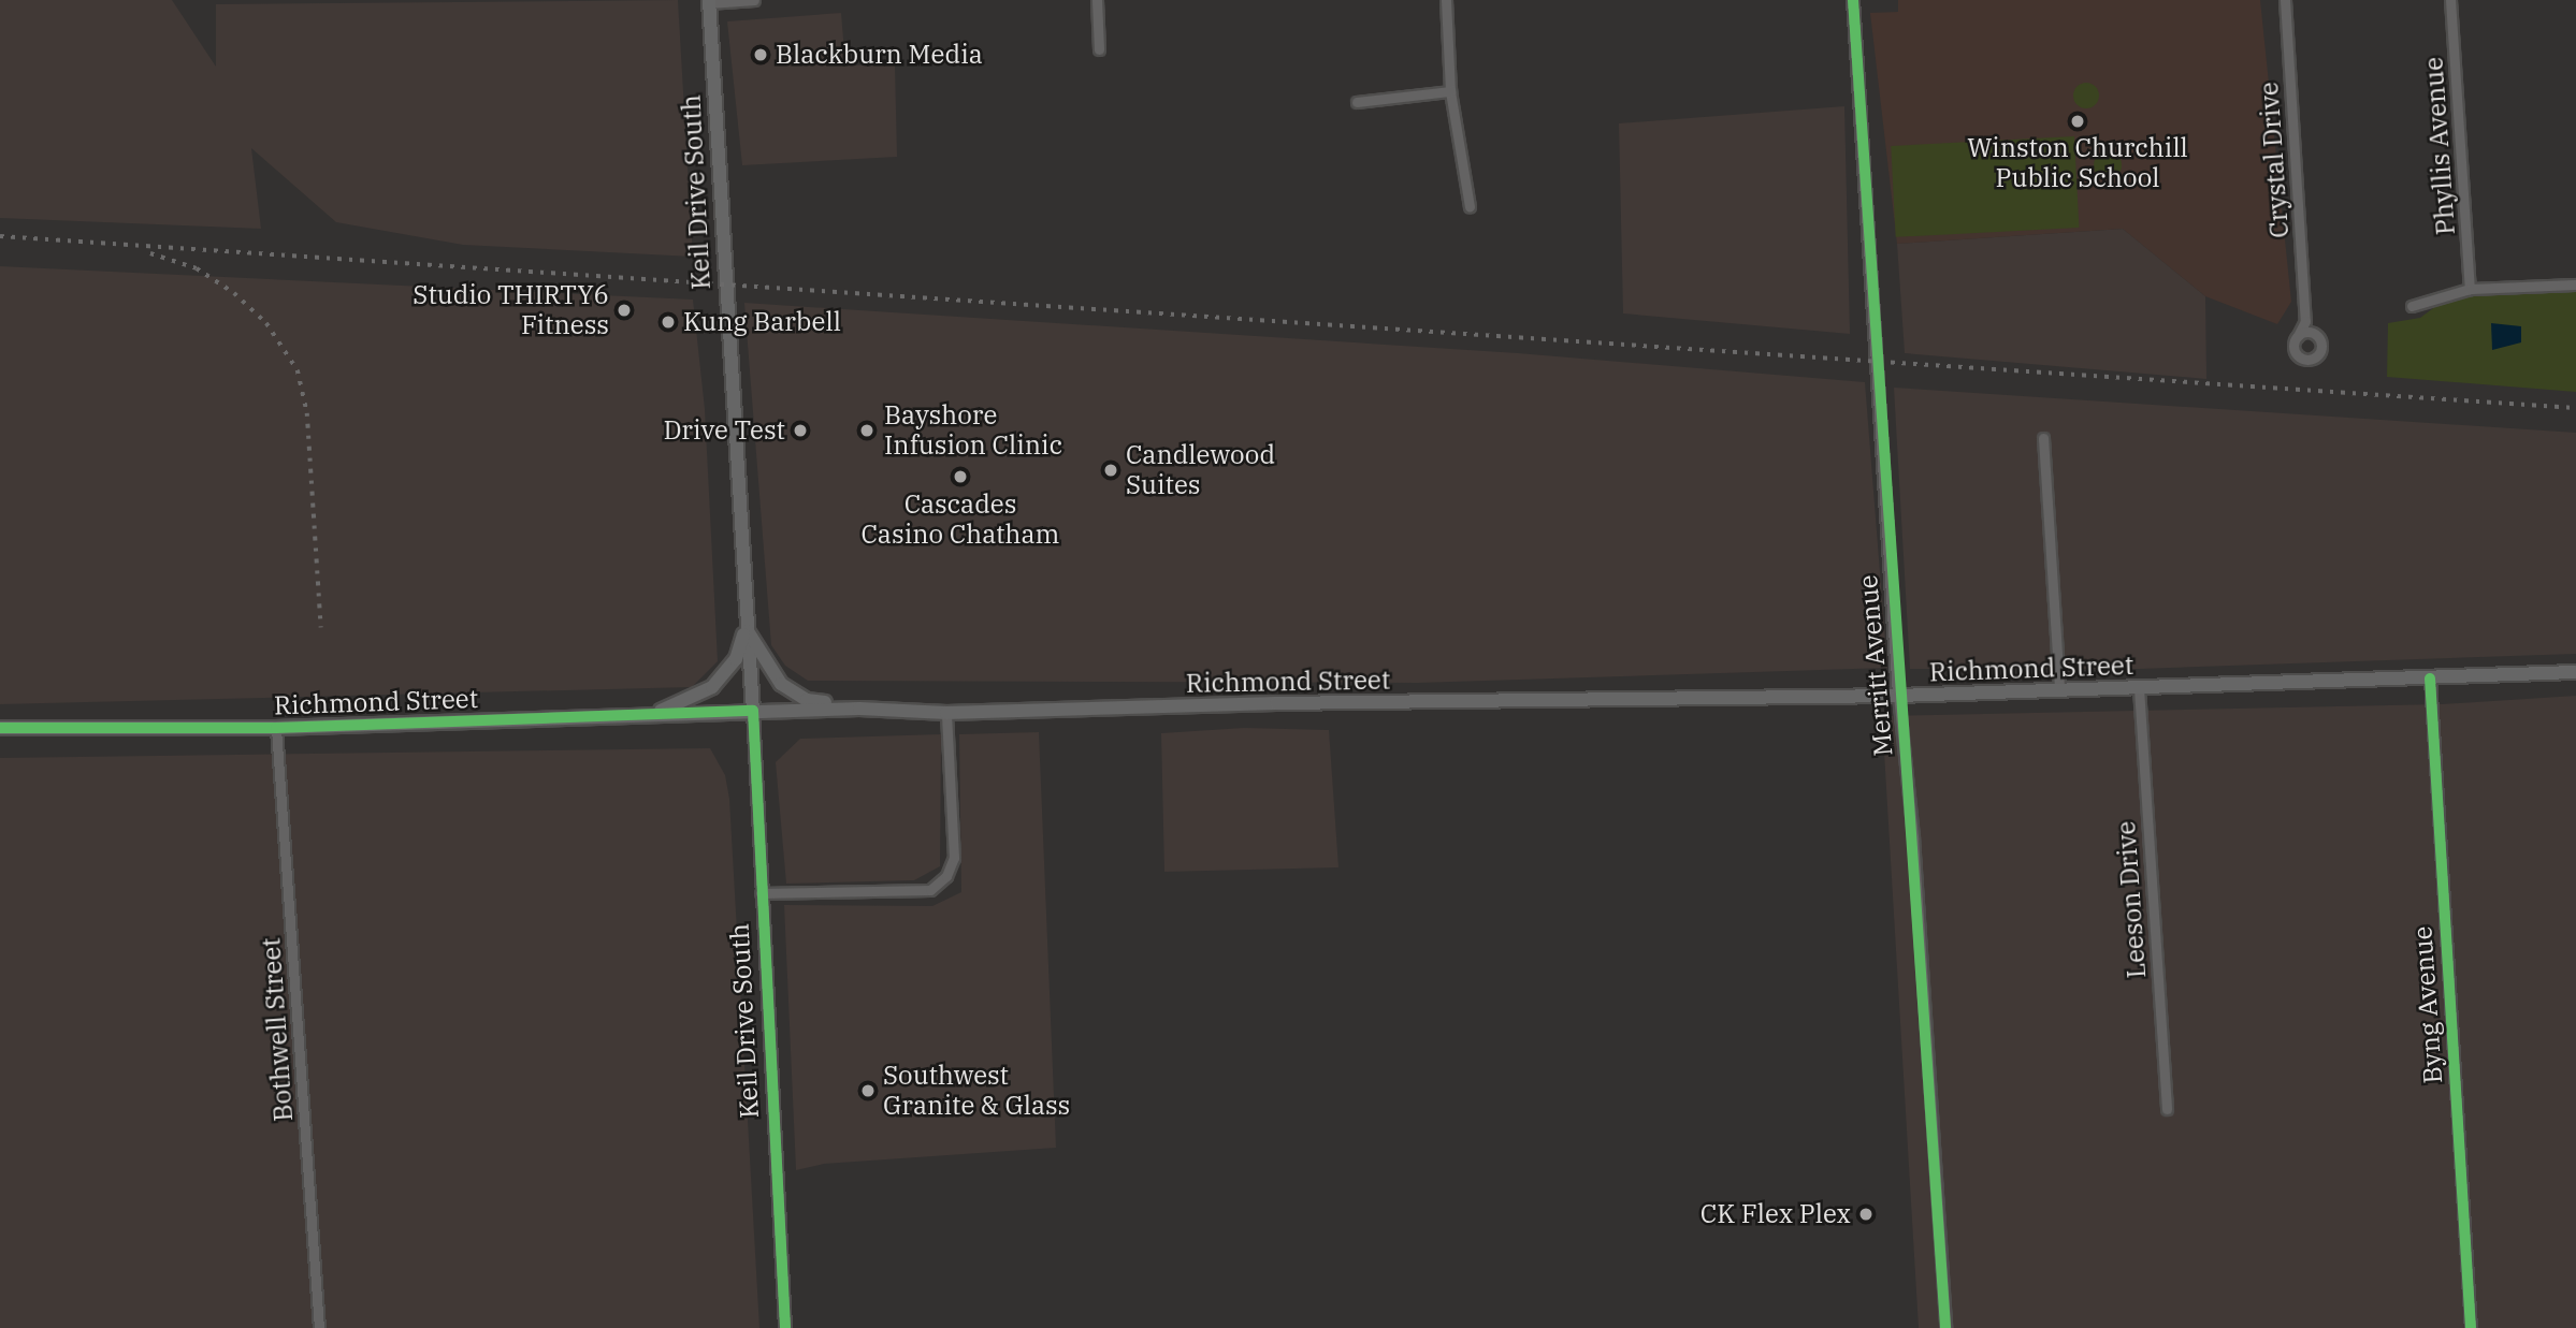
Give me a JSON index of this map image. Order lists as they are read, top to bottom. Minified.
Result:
{"streets":{"main road":["Keil Drive South","Richmond Street"],"street":["Phyllis Avenue","Crystal Drive","Merritt Avenue","Leeson Drive","Byng Avenue","Bothwell Street"]},"crossings":[["Keil Drive South","Richmond Street"],["Merritt Avenue","Richmond Street"],["Richmond Street","Leeson Drive"],["Richmond Street","Byng Avenue"],["Richmond Street","Bothwell Street"]],"places":["Blackburn Media","Winston Churchill Public School","Studio THIRTY6 Fitness","Kung Barbell","Drive Test","Bayshore Infusion Clinic","Candlewood Suites","Cascades Casino Chatham","Southwest Granite & Glass","CK Flex Plex"]}
